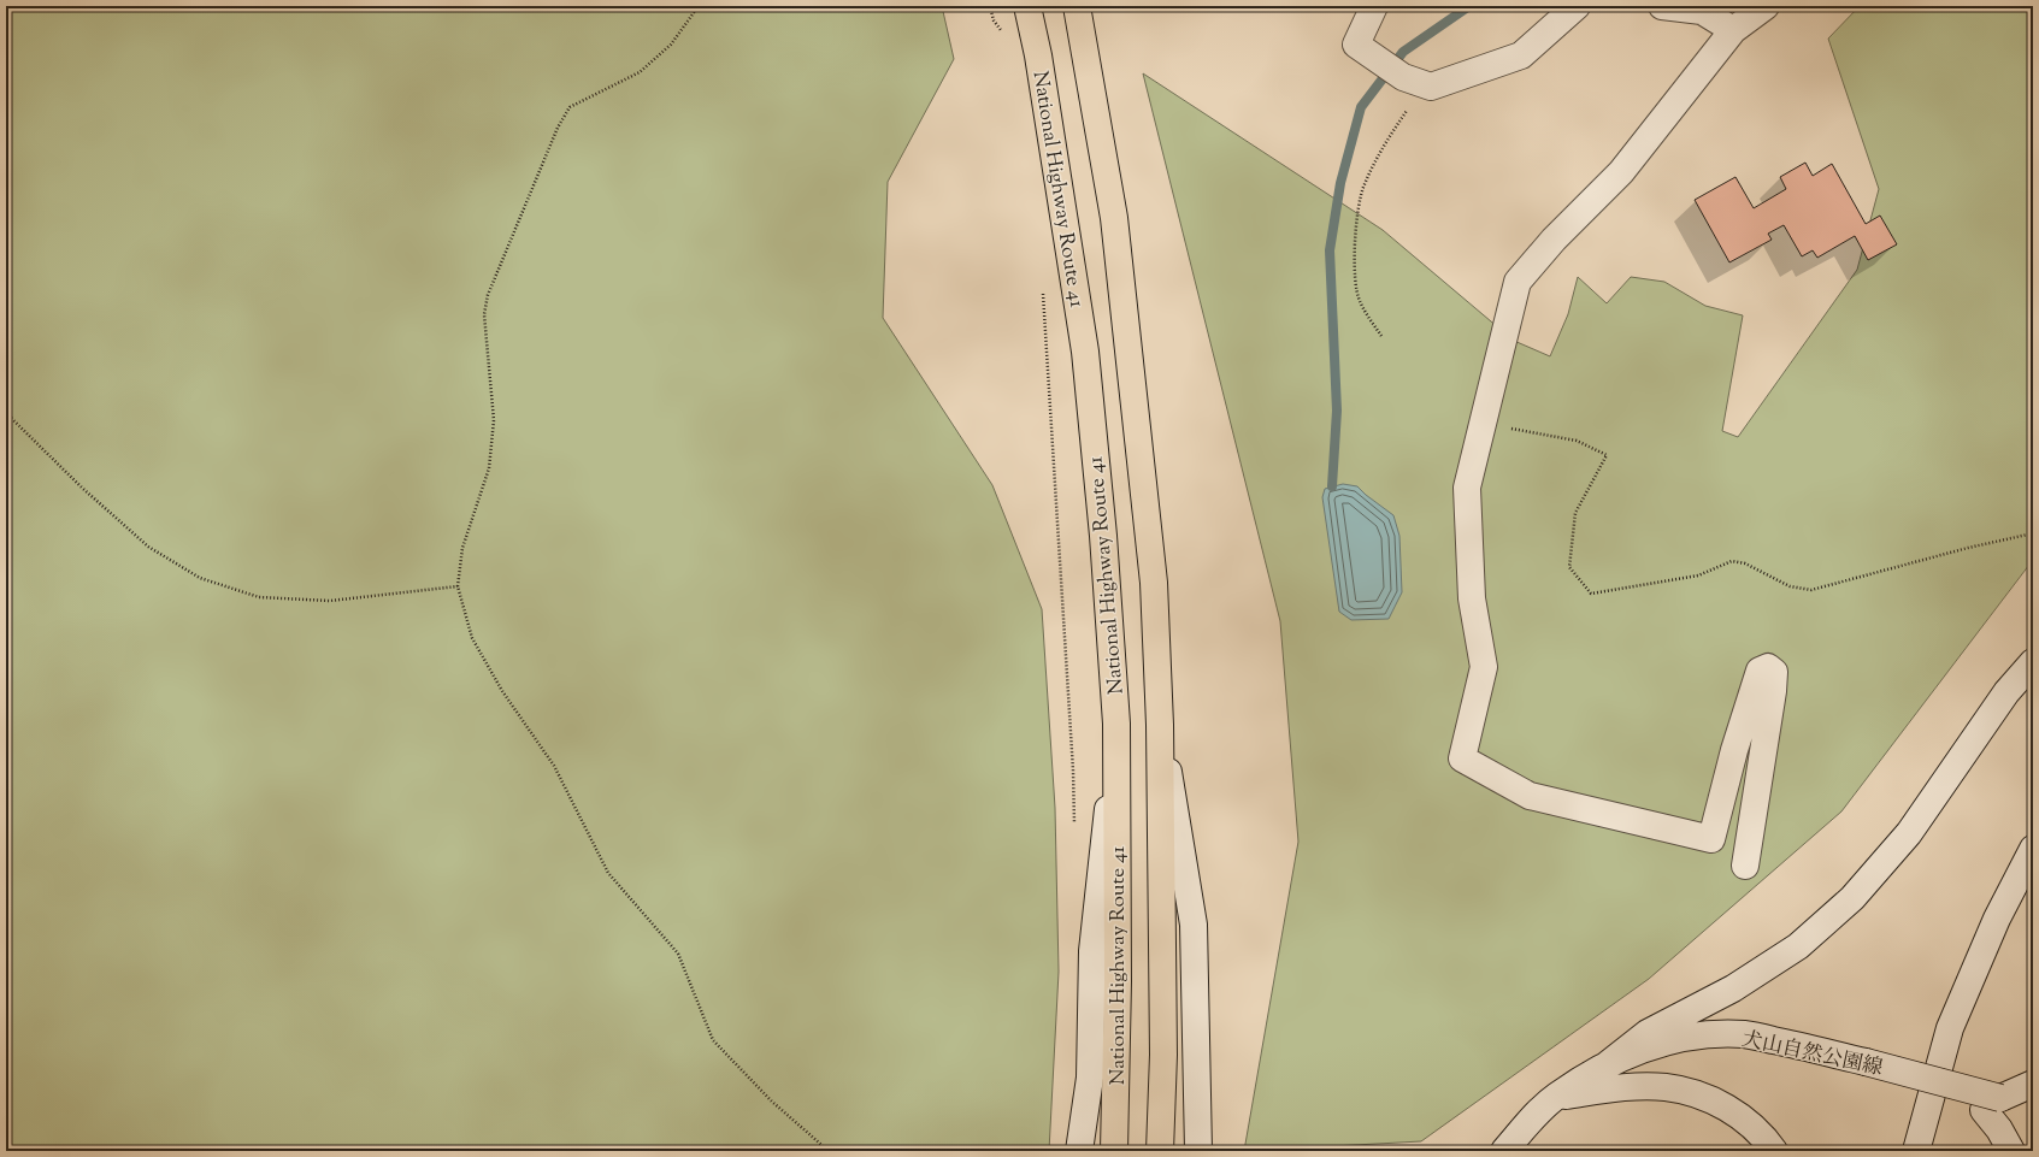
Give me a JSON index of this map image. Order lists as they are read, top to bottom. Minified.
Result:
{"streets":{"highway":["National Highway Route 41"],"main road":["犬山自然公園線"]}}
